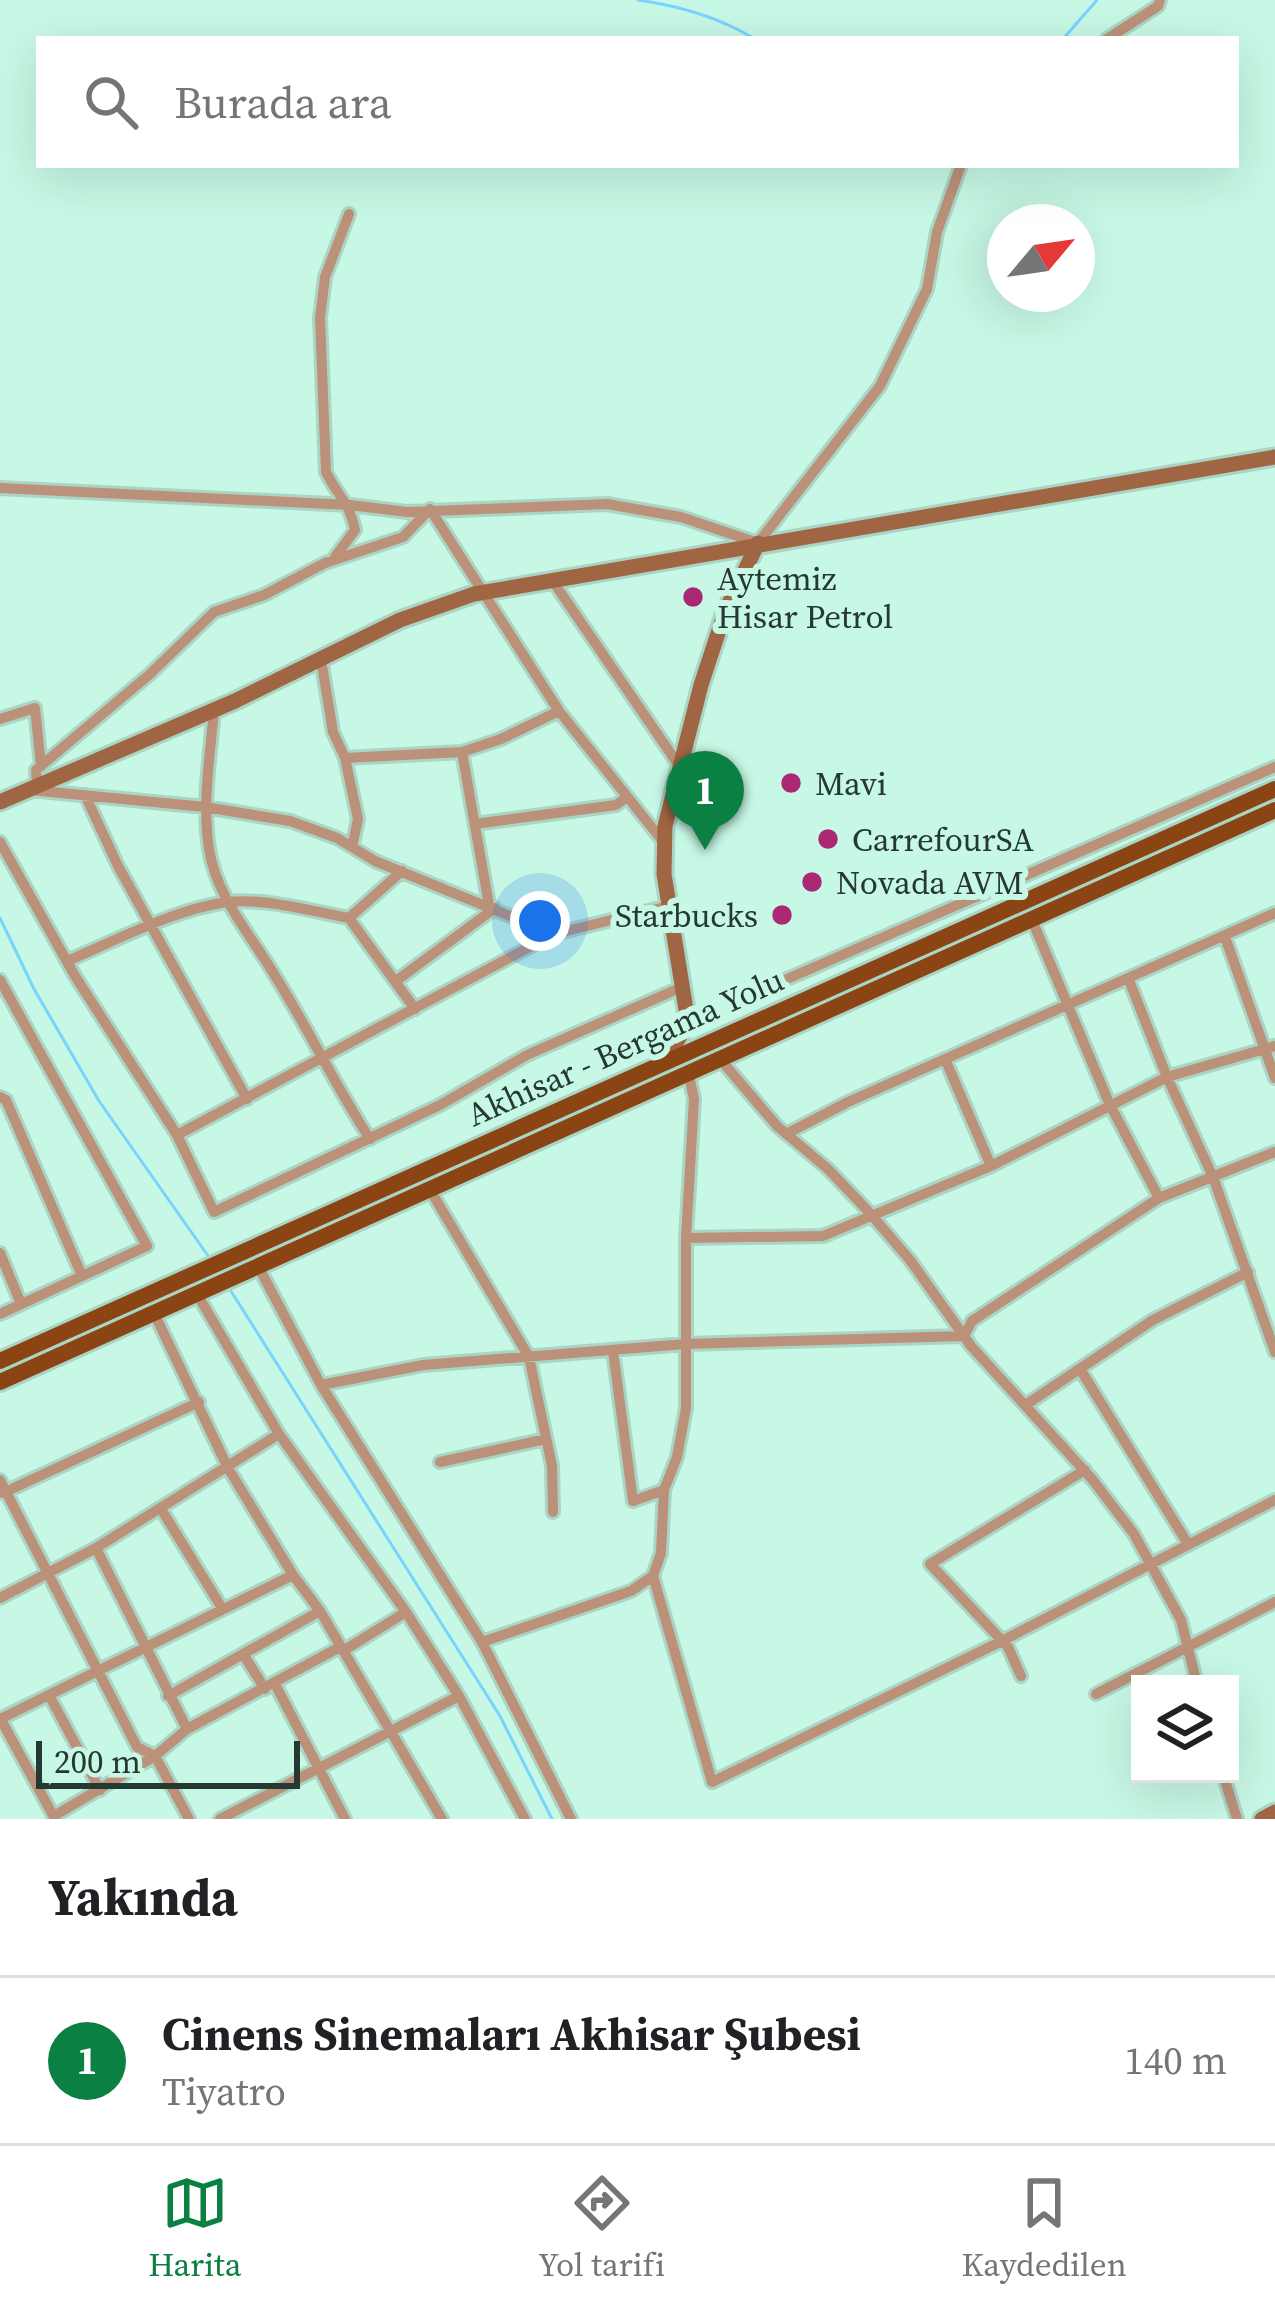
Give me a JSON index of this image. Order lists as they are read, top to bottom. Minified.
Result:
{"streets":{"main road":["Akhisar - Bergama Yolu"]},"places":["Aytemiz Hisar Petrol","Mavi","CarrefourSA","Novada AVM","Starbucks"],"scale_bar":"200 m","north":"top right","page":{"search":"Burada ara","pins":"1","scale":"200 m","heading":"Yakında","list":[{"mark":"1","name":"Cinens Sinemaları Akhisar Şubesi","note":"Tiyatro","value":"140 m"}],"nav":["Harita","Yol tarifi","Kaydedilen"]}}
